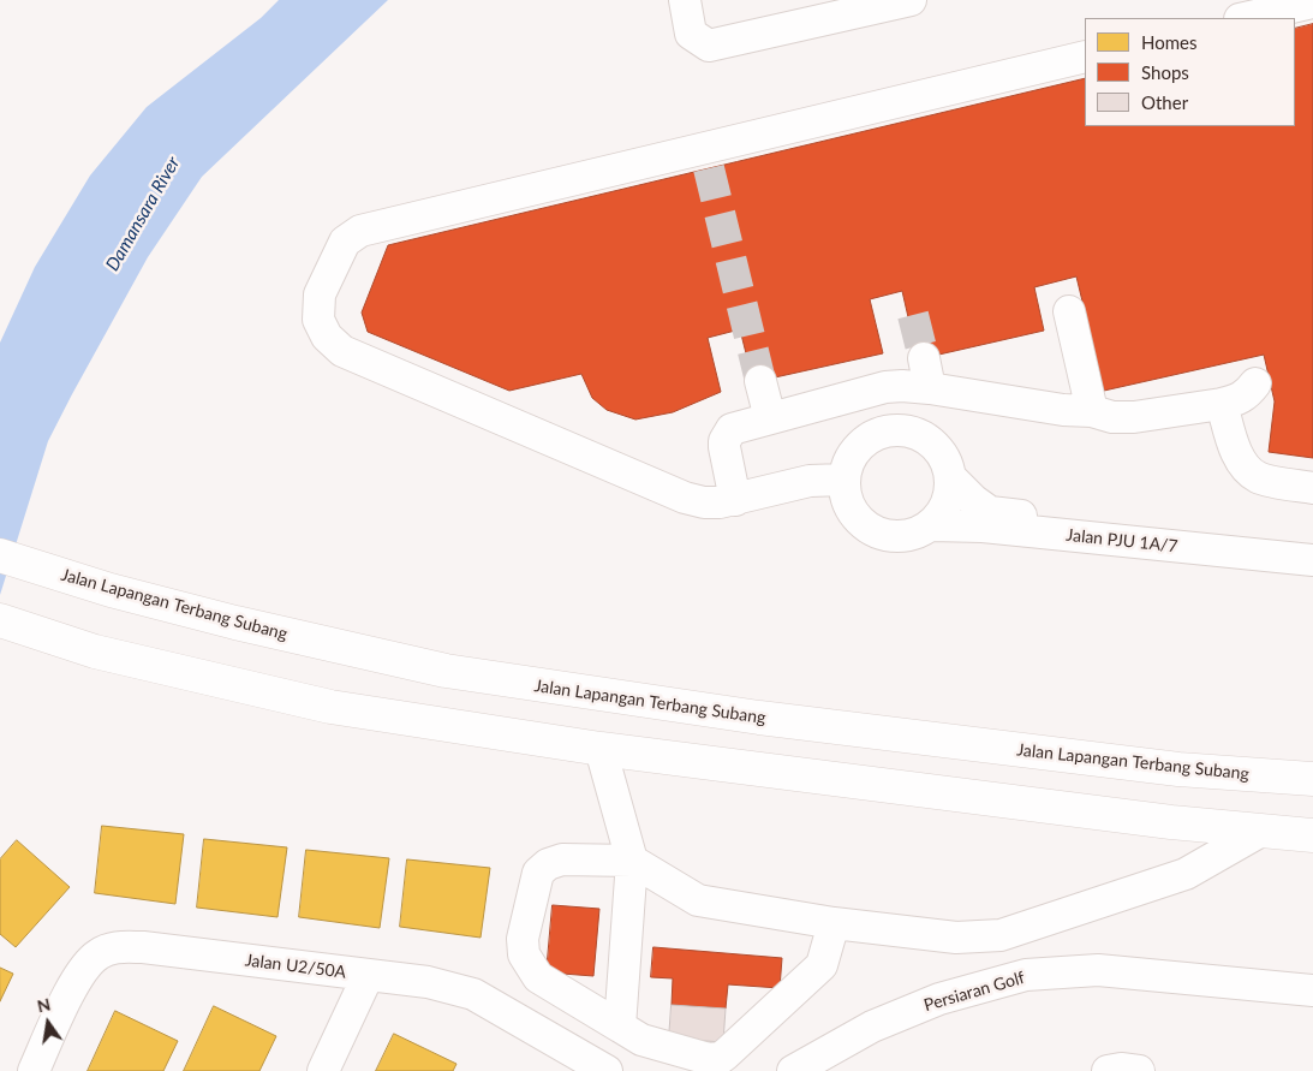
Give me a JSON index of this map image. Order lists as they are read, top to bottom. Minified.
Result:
{"streets":{"main road":["Jalan Lapangan Terbang Subang"],"street":["Jalan PJU 1A/7","Jalan U2/50A","Persiaran Golf"]},"water":["Damansara River"],"legend":["Homes","Shops","Other"],"north":"top"}
